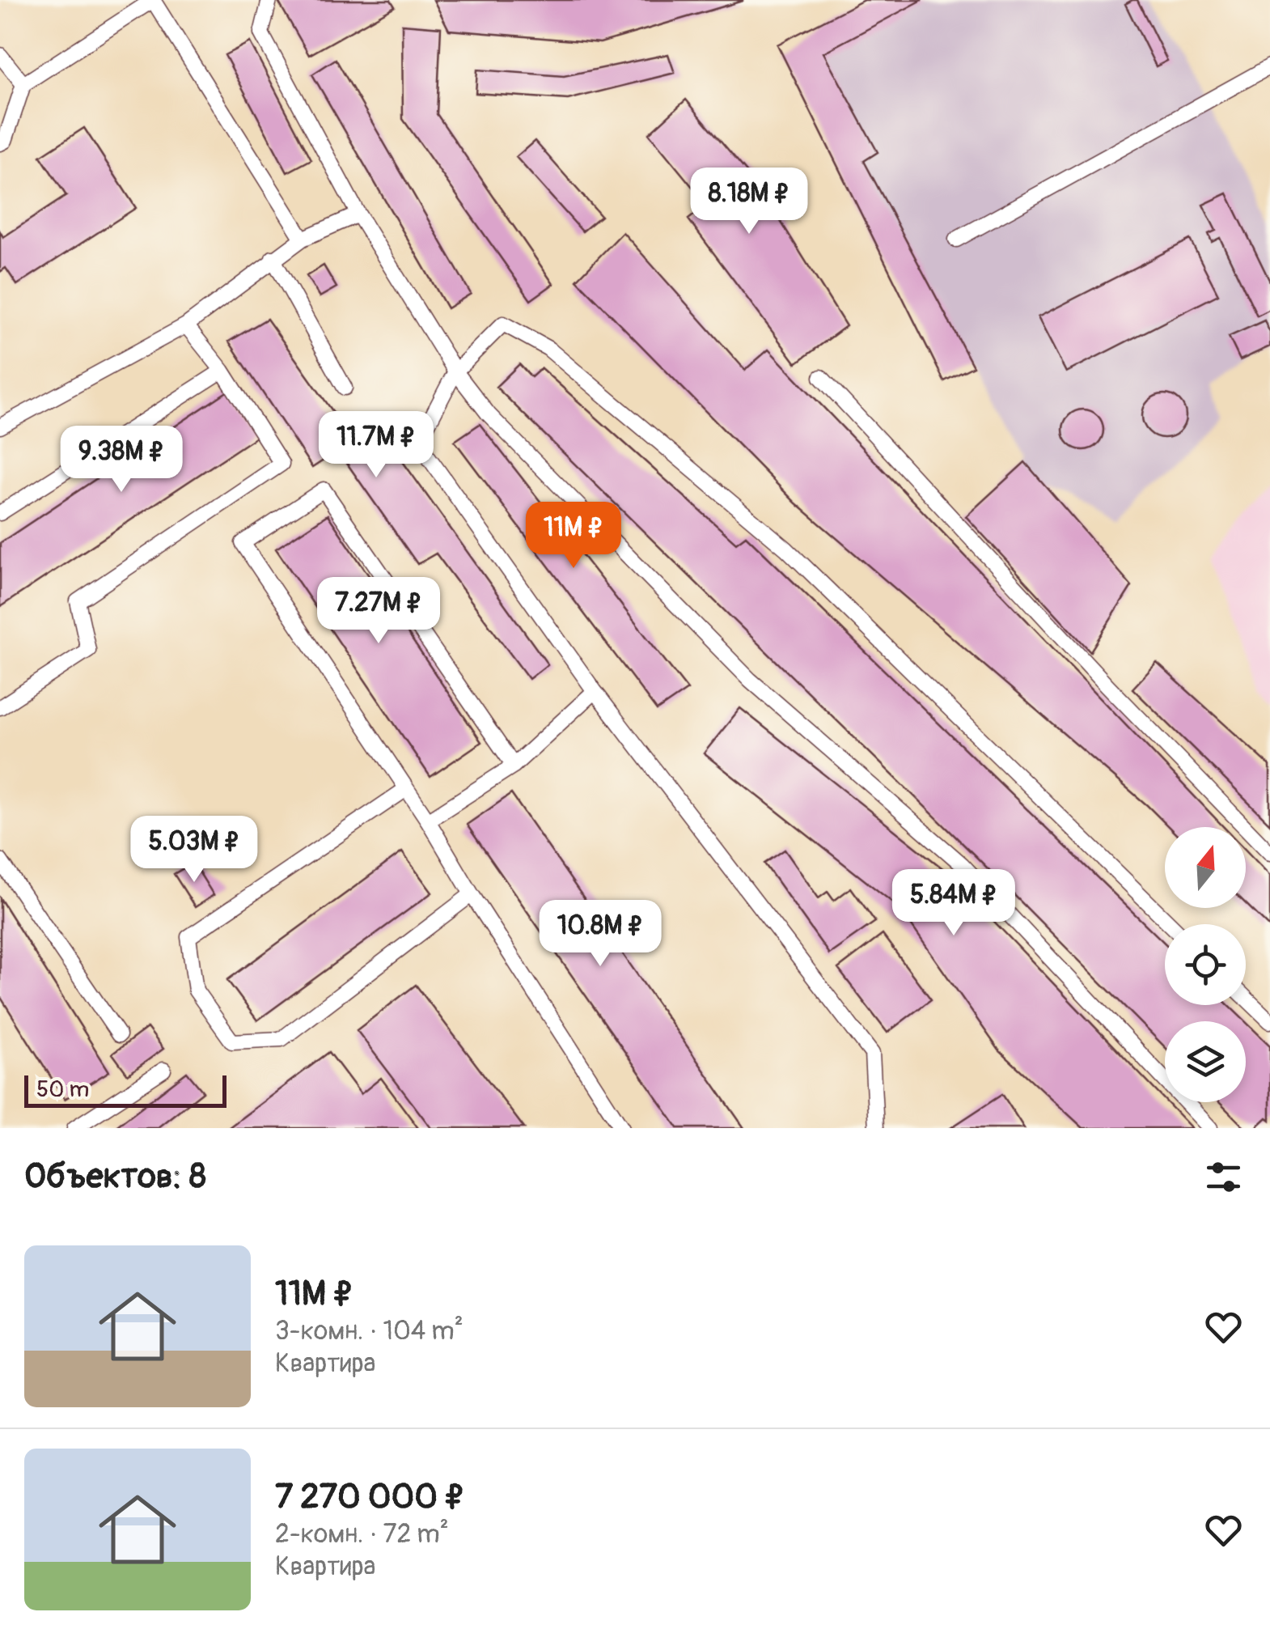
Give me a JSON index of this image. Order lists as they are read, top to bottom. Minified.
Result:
{"scale_bar":"50 m","north":"top","page":{"price":["8.18M ₽","11.7M ₽","9.38M ₽","11M ₽","7.27M ₽","5.03M ₽","5.84M ₽","10.8M ₽"],"scale":"50 m","heading":"Объектов: 8","list":[{"name":"11M ₽","note":"3-комн. · 104 m² · Квартира"},{"name":"7 270 000 ₽","note":"2-комн. · 72 m² · Квартира"}]}}
